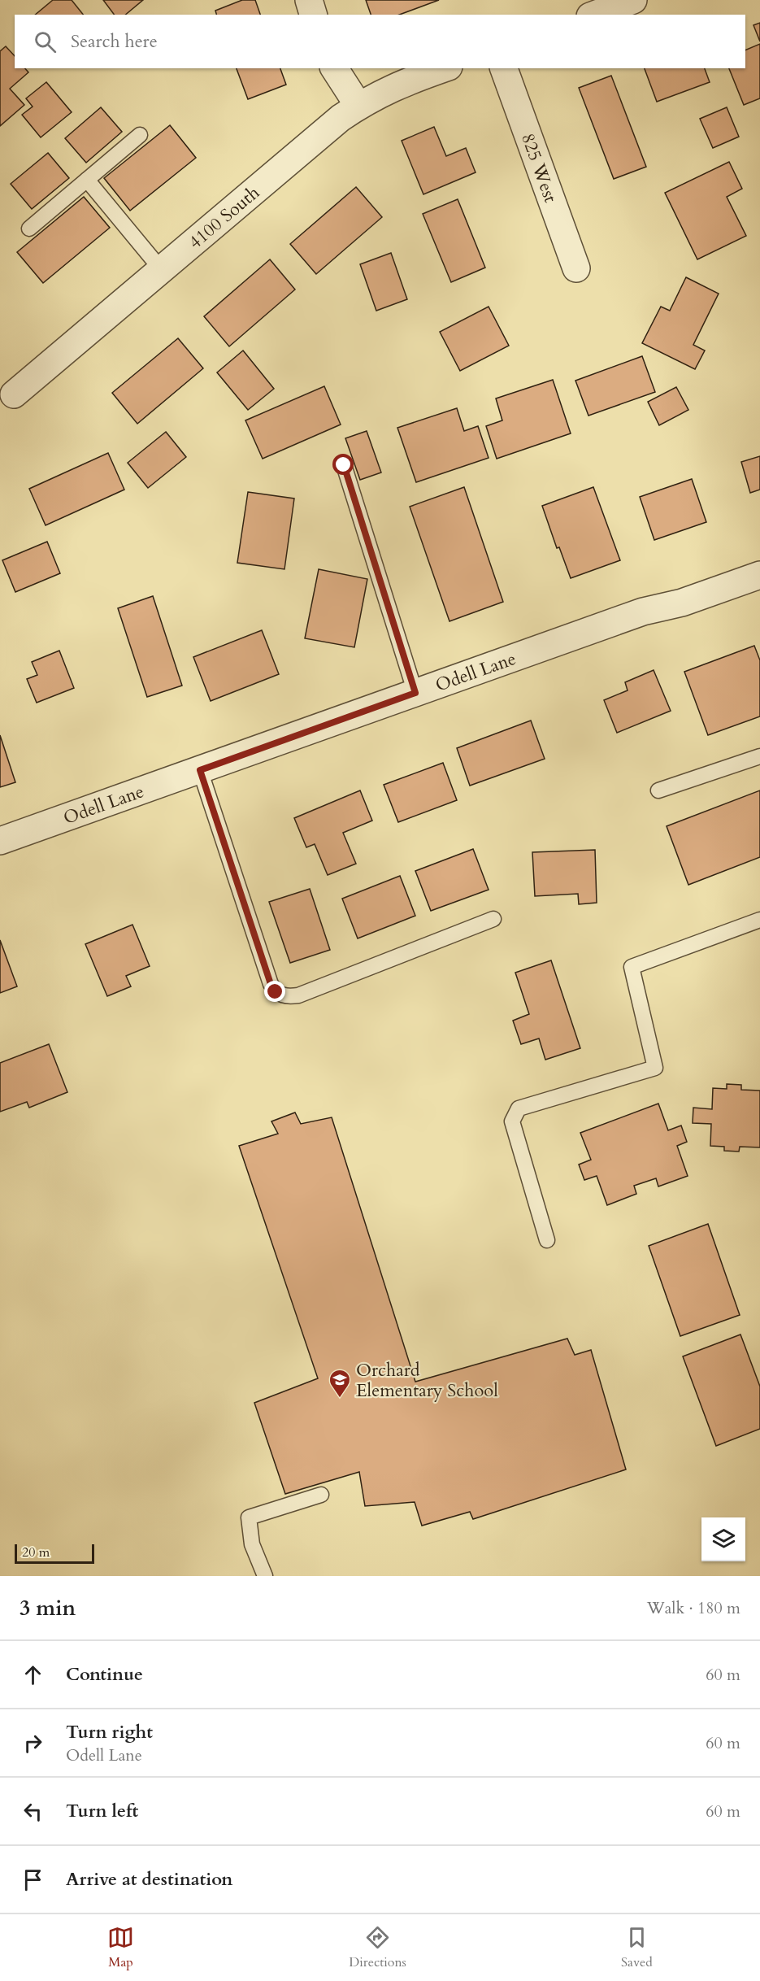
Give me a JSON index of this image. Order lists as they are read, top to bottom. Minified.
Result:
{"streets":{"street":["825 West","4100 South","Odell Lane"]},"places":{"school or university":["Orchard Elementary School"]},"scale_bar":"20 m","page":{"search":"Search here","scale":"20 m","heading":["3 min","Walk · 180 m"],"list":[["Continue","60 m"],["Turn right","Odell Lane","60 m"],["Turn left","60 m"],"Arrive at destination"],"nav":["Map","Directions","Saved"]}}
